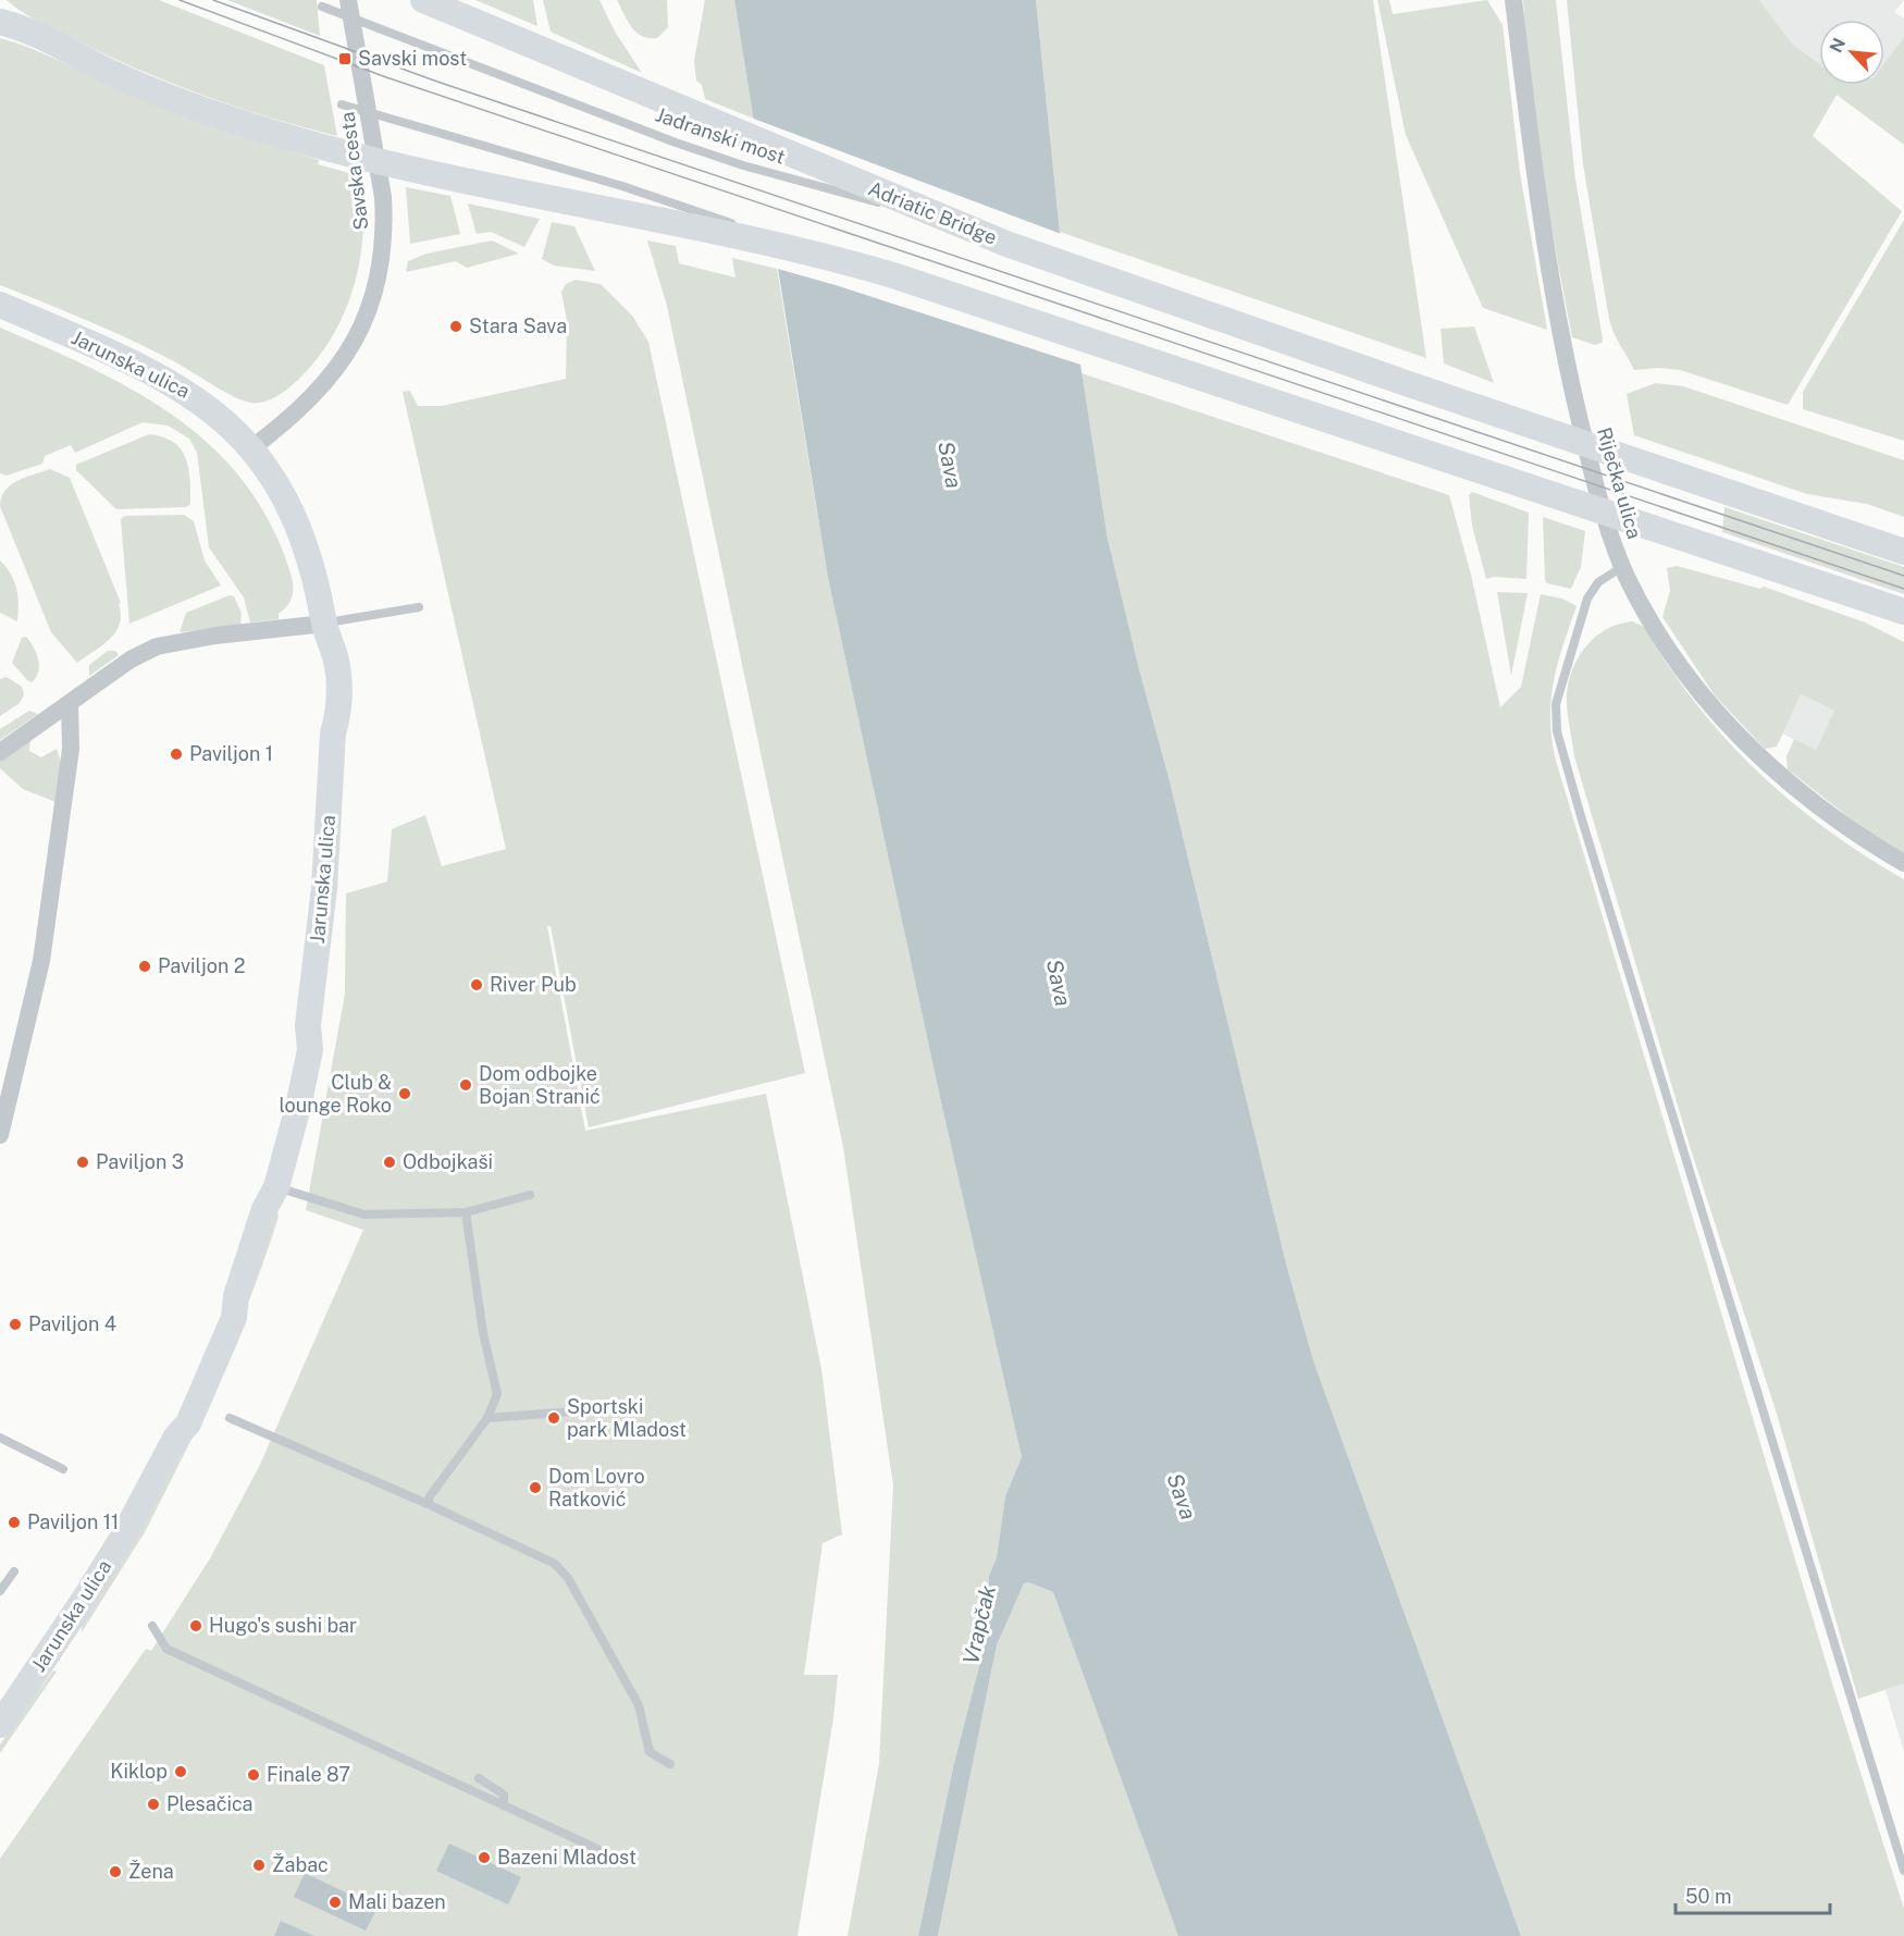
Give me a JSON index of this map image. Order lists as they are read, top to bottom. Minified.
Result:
{"streets":{"main road":["Adriatic Bridge","Jarunska ulica"],"street":["Savska cesta","Riječka ulica"],"lane":["Jadranski most"]},"crossings":[["Jadranski most","Adriatic Bridge"],["Savska cesta","Jarunska ulica"]],"water":["Sava","Vrapčak"],"places":{"transit":["Savski most"],"other":["Stara Sava","Paviljon 1","Paviljon 2","River Pub","Dom odbojke Bojan Stranić","Club & lounge Roko","Paviljon 3","Odbojkaši","Paviljon 4","Sportski park Mladost","Dom Lovro Ratković","Paviljon 11","Hugo's sushi bar","Kiklop","Finale 87","Plesačica","Bazeni Mladost","Žabac","Žena","Mali bazen"]},"scale_bar":"50 m","north":"top left"}
